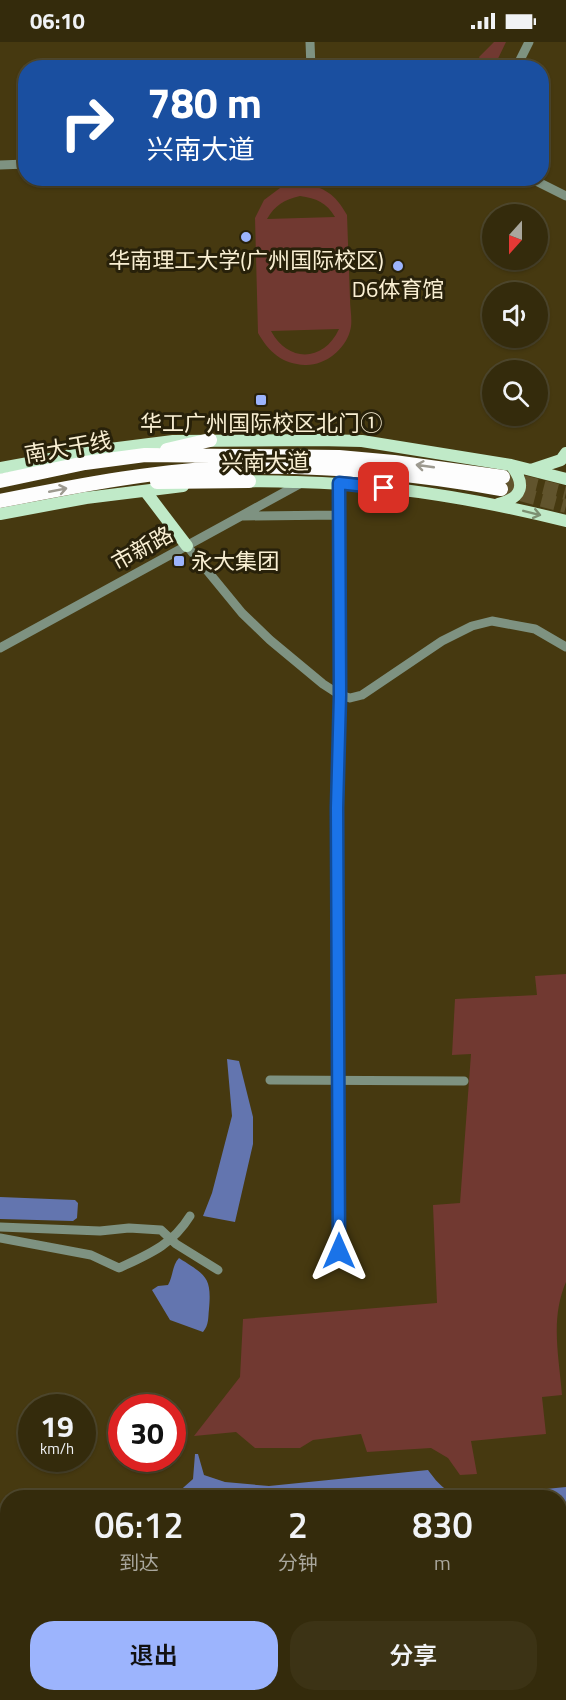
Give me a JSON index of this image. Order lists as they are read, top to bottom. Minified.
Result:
{"streets":{"highway":["南大干线"],"main road":["兴南大道"],"street":["市新路"]},"crossings":[["兴南大道","市新路"]],"places":{"other":["华南理工大学(广州国际校区)","D6体育馆"],"transit":["华工广州国际校区北门①","永大集团"]},"north":"bottom","page":{"status":"06:10","turn":["780 m","兴南大道"],"speed":"19 km/h","limit":"30","eta":["06:12","到达","2","分钟","830","m"],"buttons":["退出","分享"]}}
